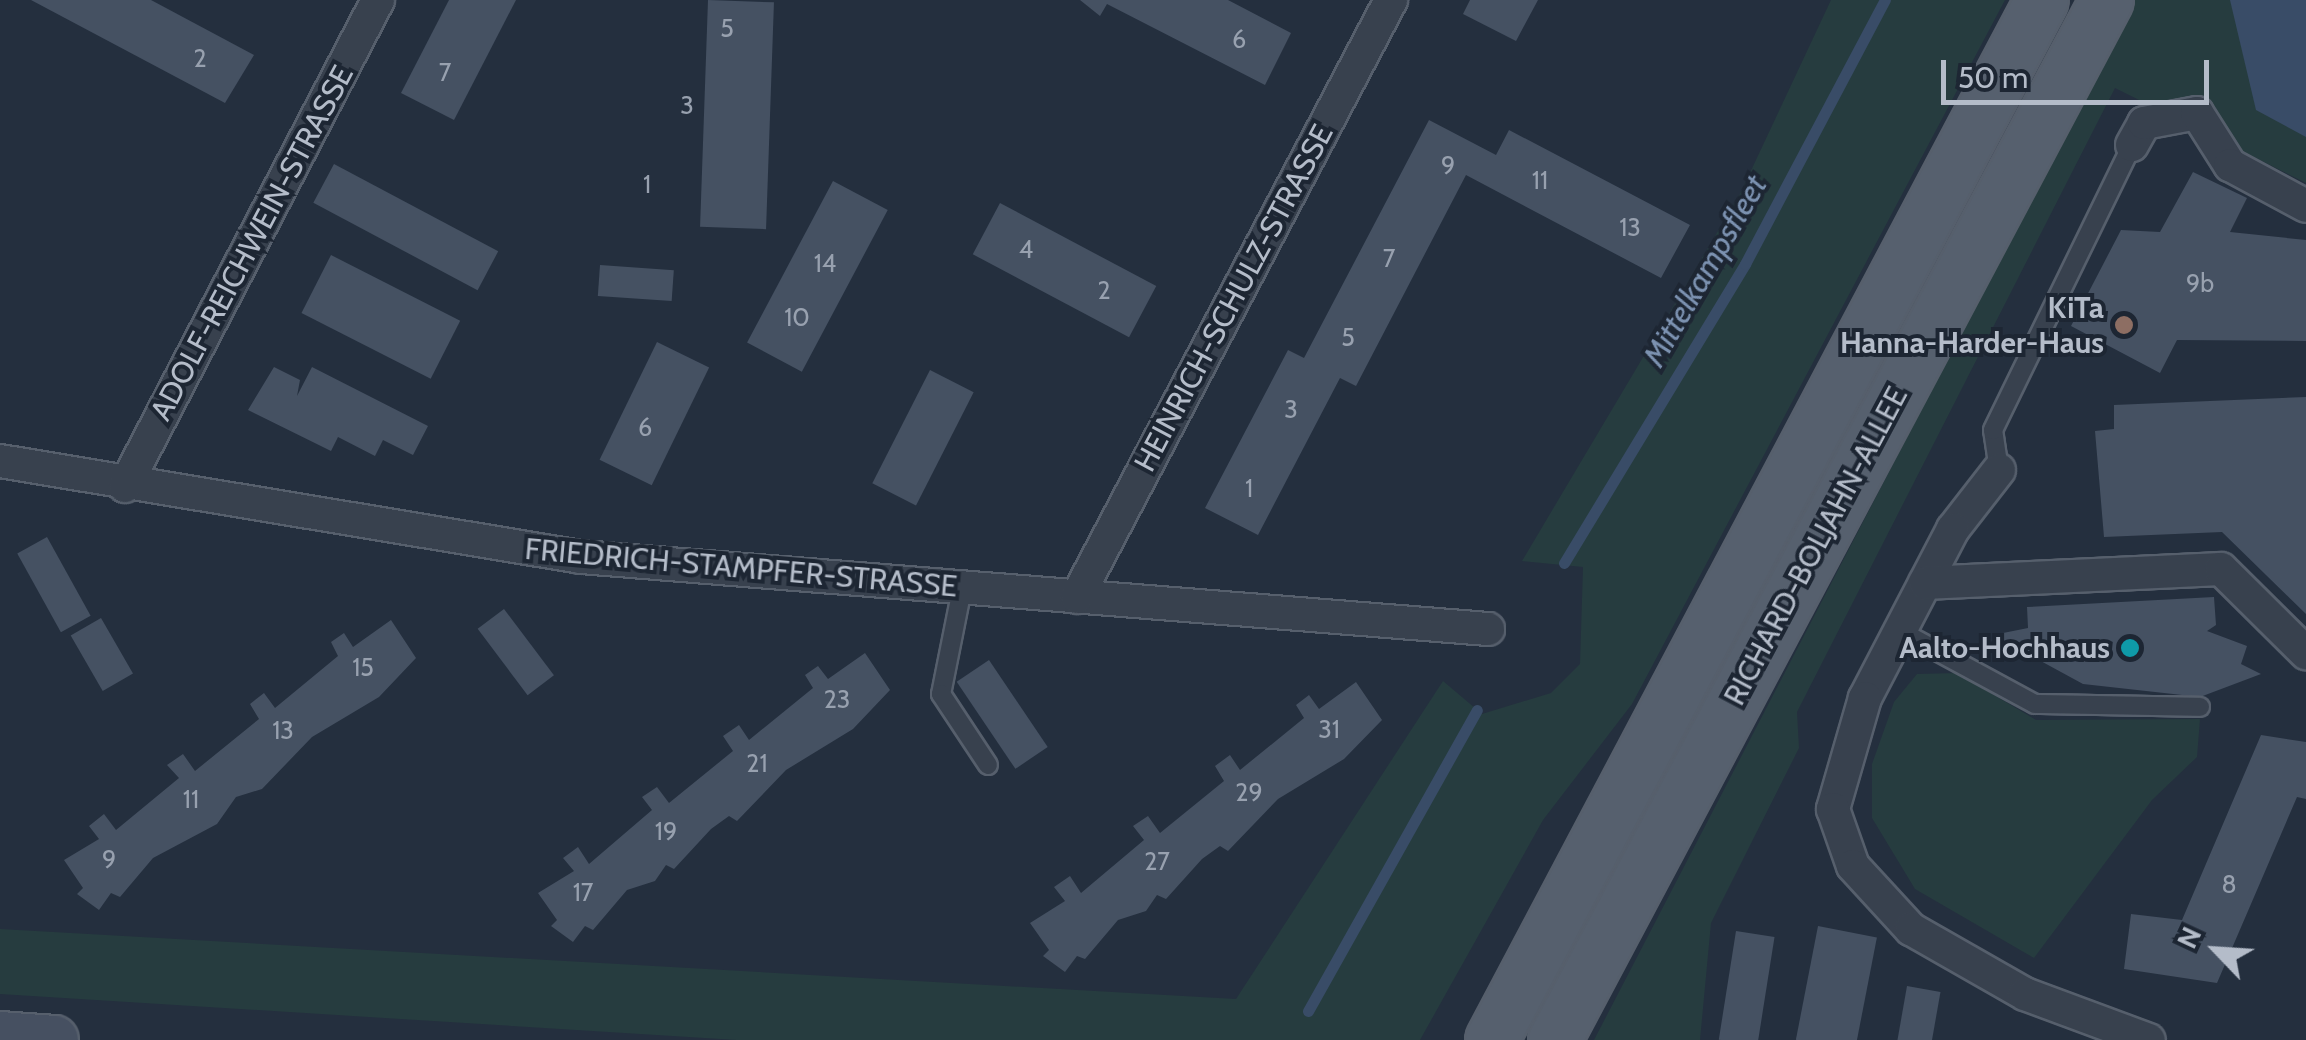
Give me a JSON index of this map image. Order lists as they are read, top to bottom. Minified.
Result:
{"streets":{"main road":["RICHARD-BOLJAHN-ALLEE"],"street":["ADOLF-REICHWEIN-STRASSE","HEINRICH-SCHULZ-STRASSE","FRIEDRICH-STAMPFER-STRASSE"]},"crossings":[["ADOLF-REICHWEIN-STRASSE","FRIEDRICH-STAMPFER-STRASSE"],["HEINRICH-SCHULZ-STRASSE","FRIEDRICH-STAMPFER-STRASSE"]],"water":["Mittelkampsfleet"],"places":["KiTa Hanna-Harder-Haus","Aalto-Hochhaus"],"house_numbers":["5","6","2","7","3","9","11","1","13","4","7","14","9b","2","10","5","3","6","1","15","23","31","13","21","29","11","19","9","27","8","17"],"scale_bar":"50 m","north":"top left"}
